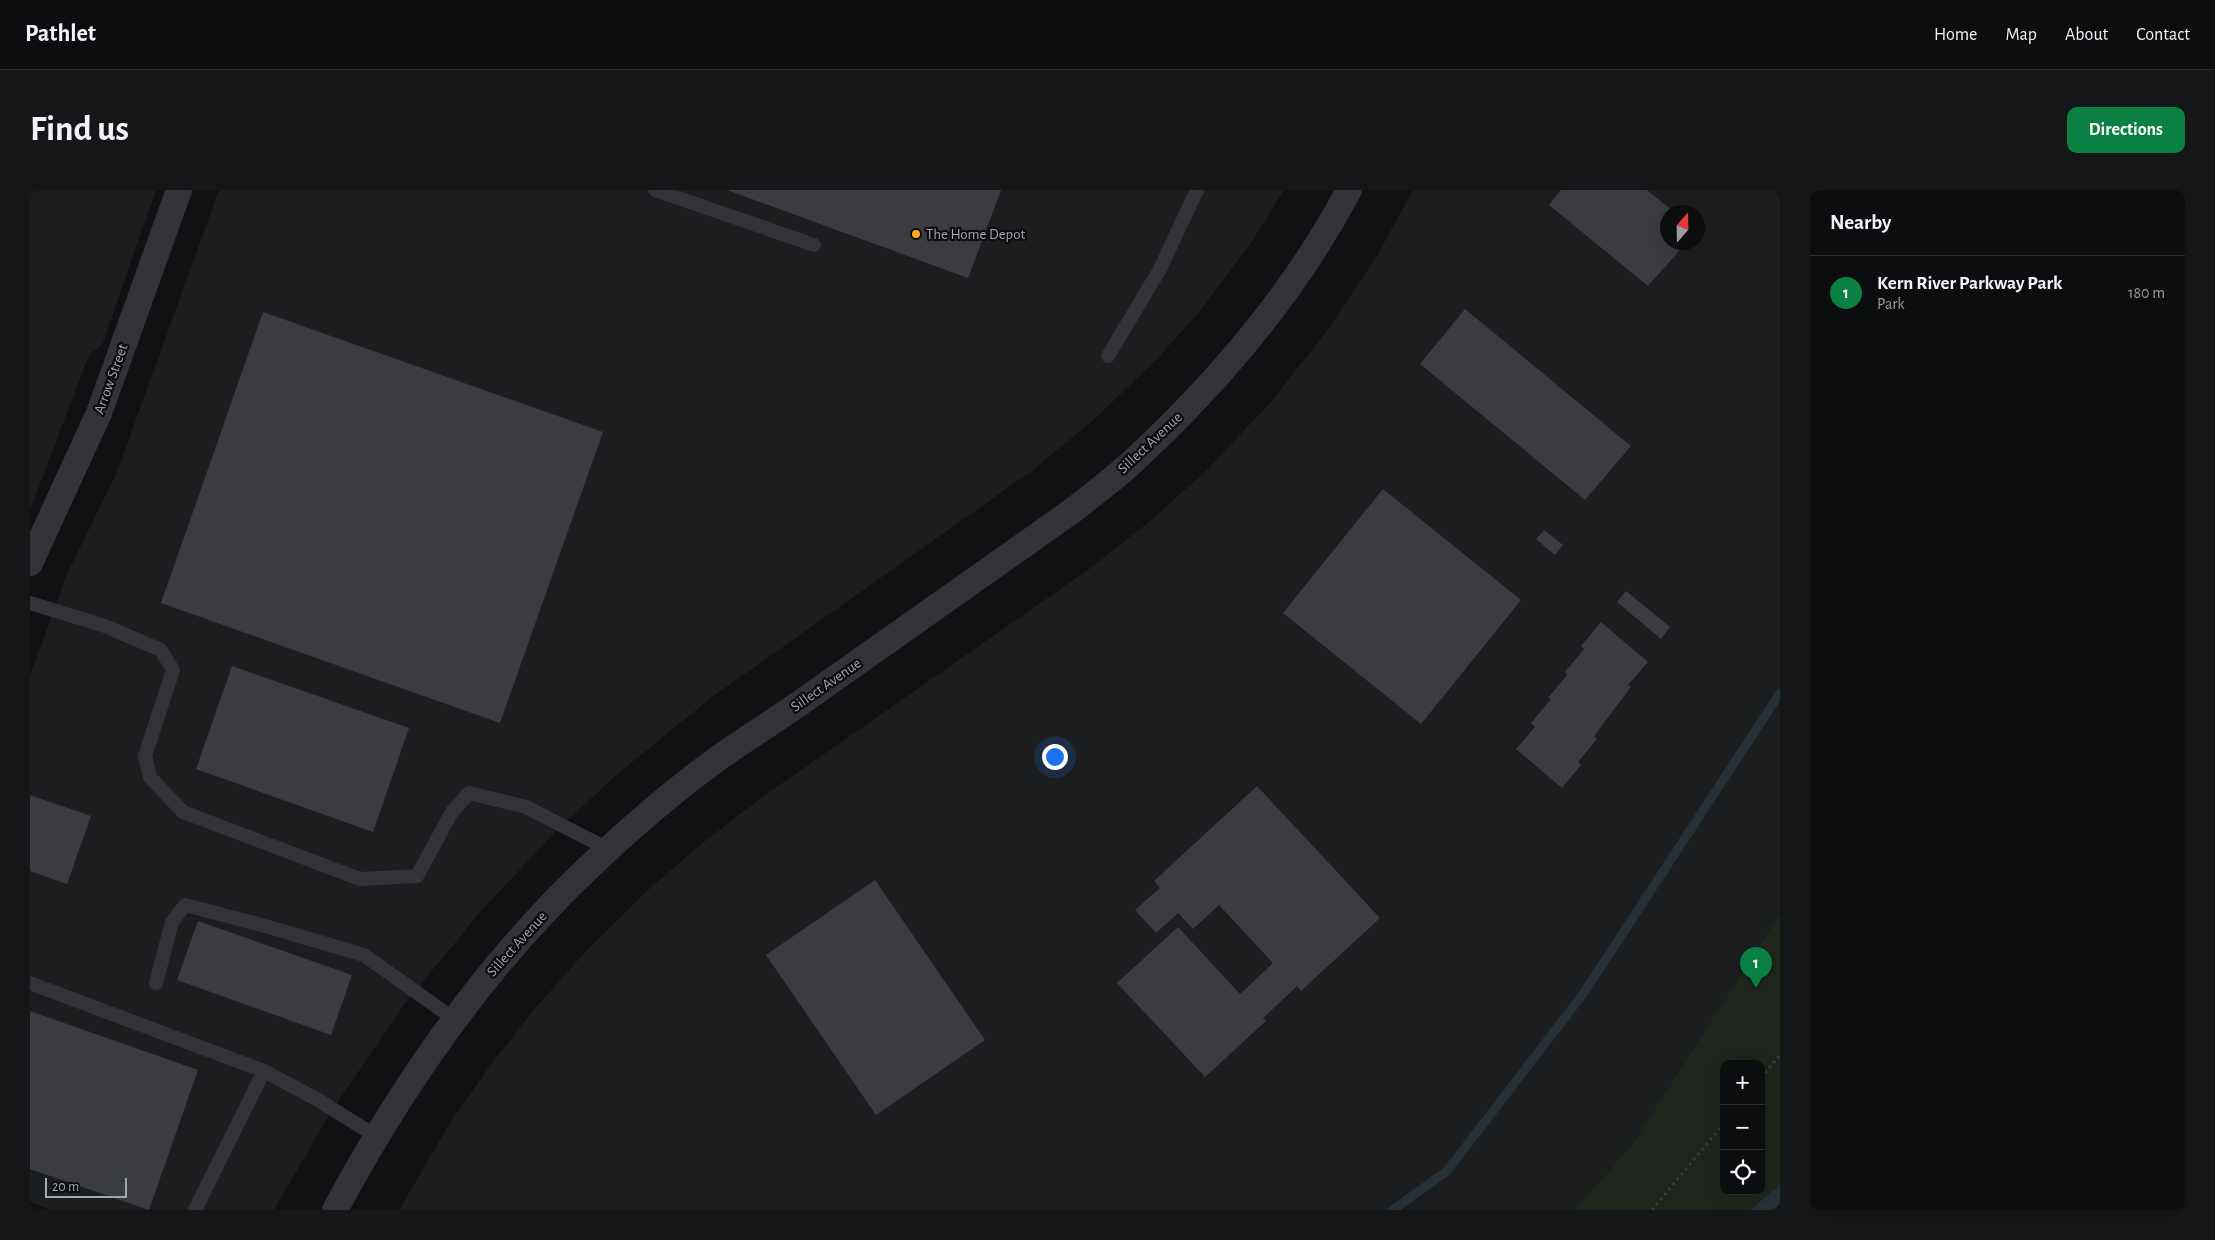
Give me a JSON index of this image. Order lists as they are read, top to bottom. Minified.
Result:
{"streets":{"street":["Arrow Street","Sillect Avenue"]},"places":["The Home Depot"],"scale_bar":"20 m","north":"top","page":{"header":"Pathlet","nav":["Home","Map","About","Contact"],"buttons":"Directions","title":"Find us","heading":"Nearby","list":[{"mark":"1","name":"Kern River Parkway Park","note":"Park","value":"180 m"}],"pins":"1","map_buttons":["+","−"],"scale":"20 m"}}
